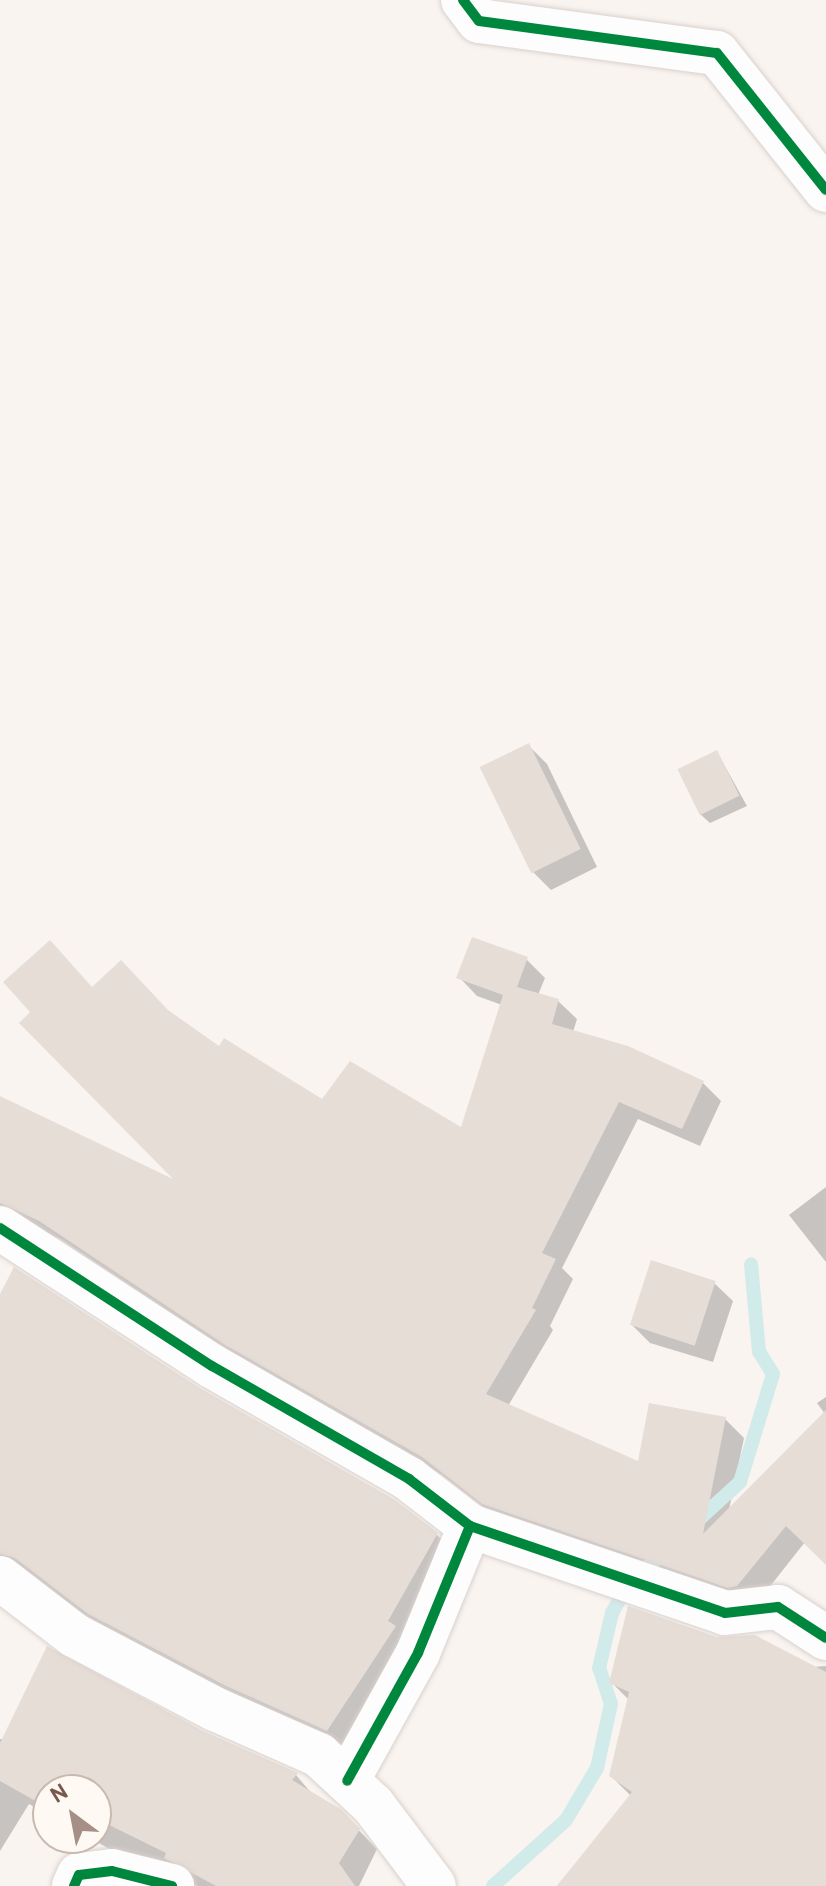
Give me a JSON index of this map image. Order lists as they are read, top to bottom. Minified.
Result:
{"north":"top left"}
